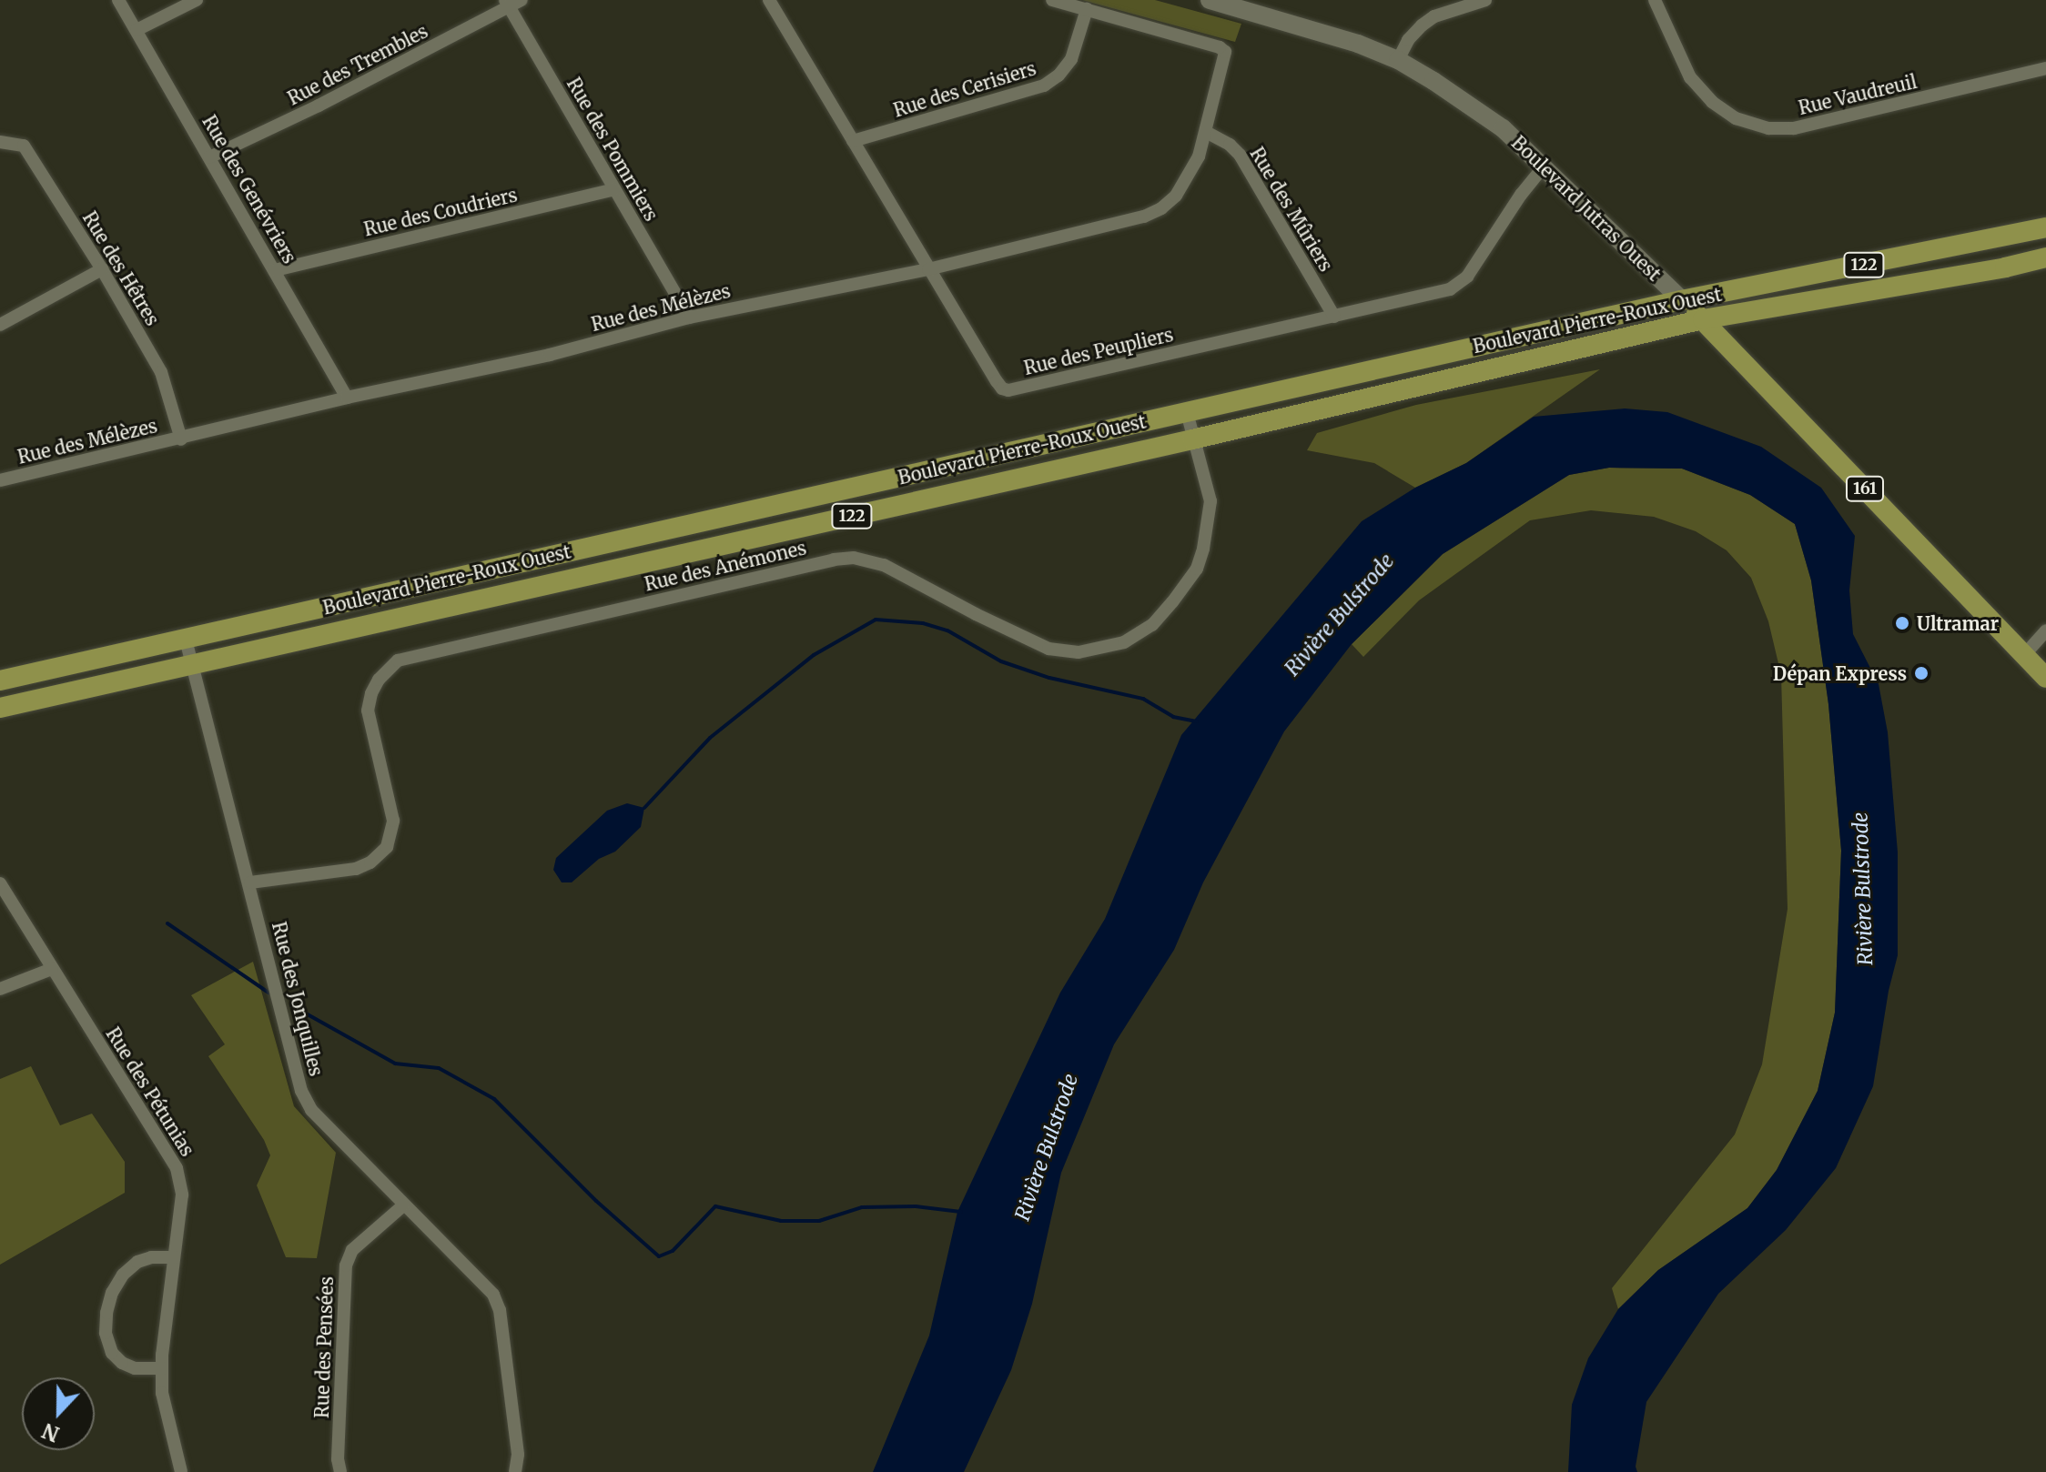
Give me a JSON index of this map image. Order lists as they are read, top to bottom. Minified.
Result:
{"streets":{"main road":["Boulevard Jutras Ouest","122","Boulevard Pierre-Roux Ouest","161"],"street":["Rue des Trembles","Rue des Cerisiers","Rue Vaudreuil","Rue des Pommiers","Rue des Genévriers","Rue des Mûriers","Rue des Coudriers","Rue des Hêtres","Rue des Mélèzes","Rue des Peupliers","Rue des Anémones","Rue des Jonquilles","Rue des Pétunias","Rue des Pensées"]},"crossings":[["Rue des Trembles","Rue des Pommiers"],["Rue des Trembles","Rue des Genévriers"],["Rue des Cerisiers","Rue des Mélèzes"],["Rue des Cerisiers","Rue des Peupliers"],["Rue des Pommiers","Rue des Coudriers"],["Rue des Pommiers","Rue des Mélèzes"],["Rue des Genévriers","Rue des Coudriers"],["Rue des Genévriers","Rue des Mélèzes"],["Boulevard Jutras Ouest","Boulevard Pierre-Roux Ouest"],["Boulevard Jutras Ouest","Rue des Peupliers"],["Rue des Mûriers","Rue des Mélèzes"],["Rue des Mûriers","Rue des Peupliers"],["Rue des Hêtres","Rue des Mélèzes"],["Rue des Mélèzes","Rue des Peupliers"],["Boulevard Pierre-Roux Ouest","Rue des Anémones"],["Boulevard Pierre-Roux Ouest","Rue des Jonquilles"],["Rue des Anémones","Rue des Jonquilles"],["Rue des Jonquilles","Rue des Pensées"]],"water":["Rivière Bulstrode"],"places":["Ultramar","Dépan Express"],"north":"bottom"}
